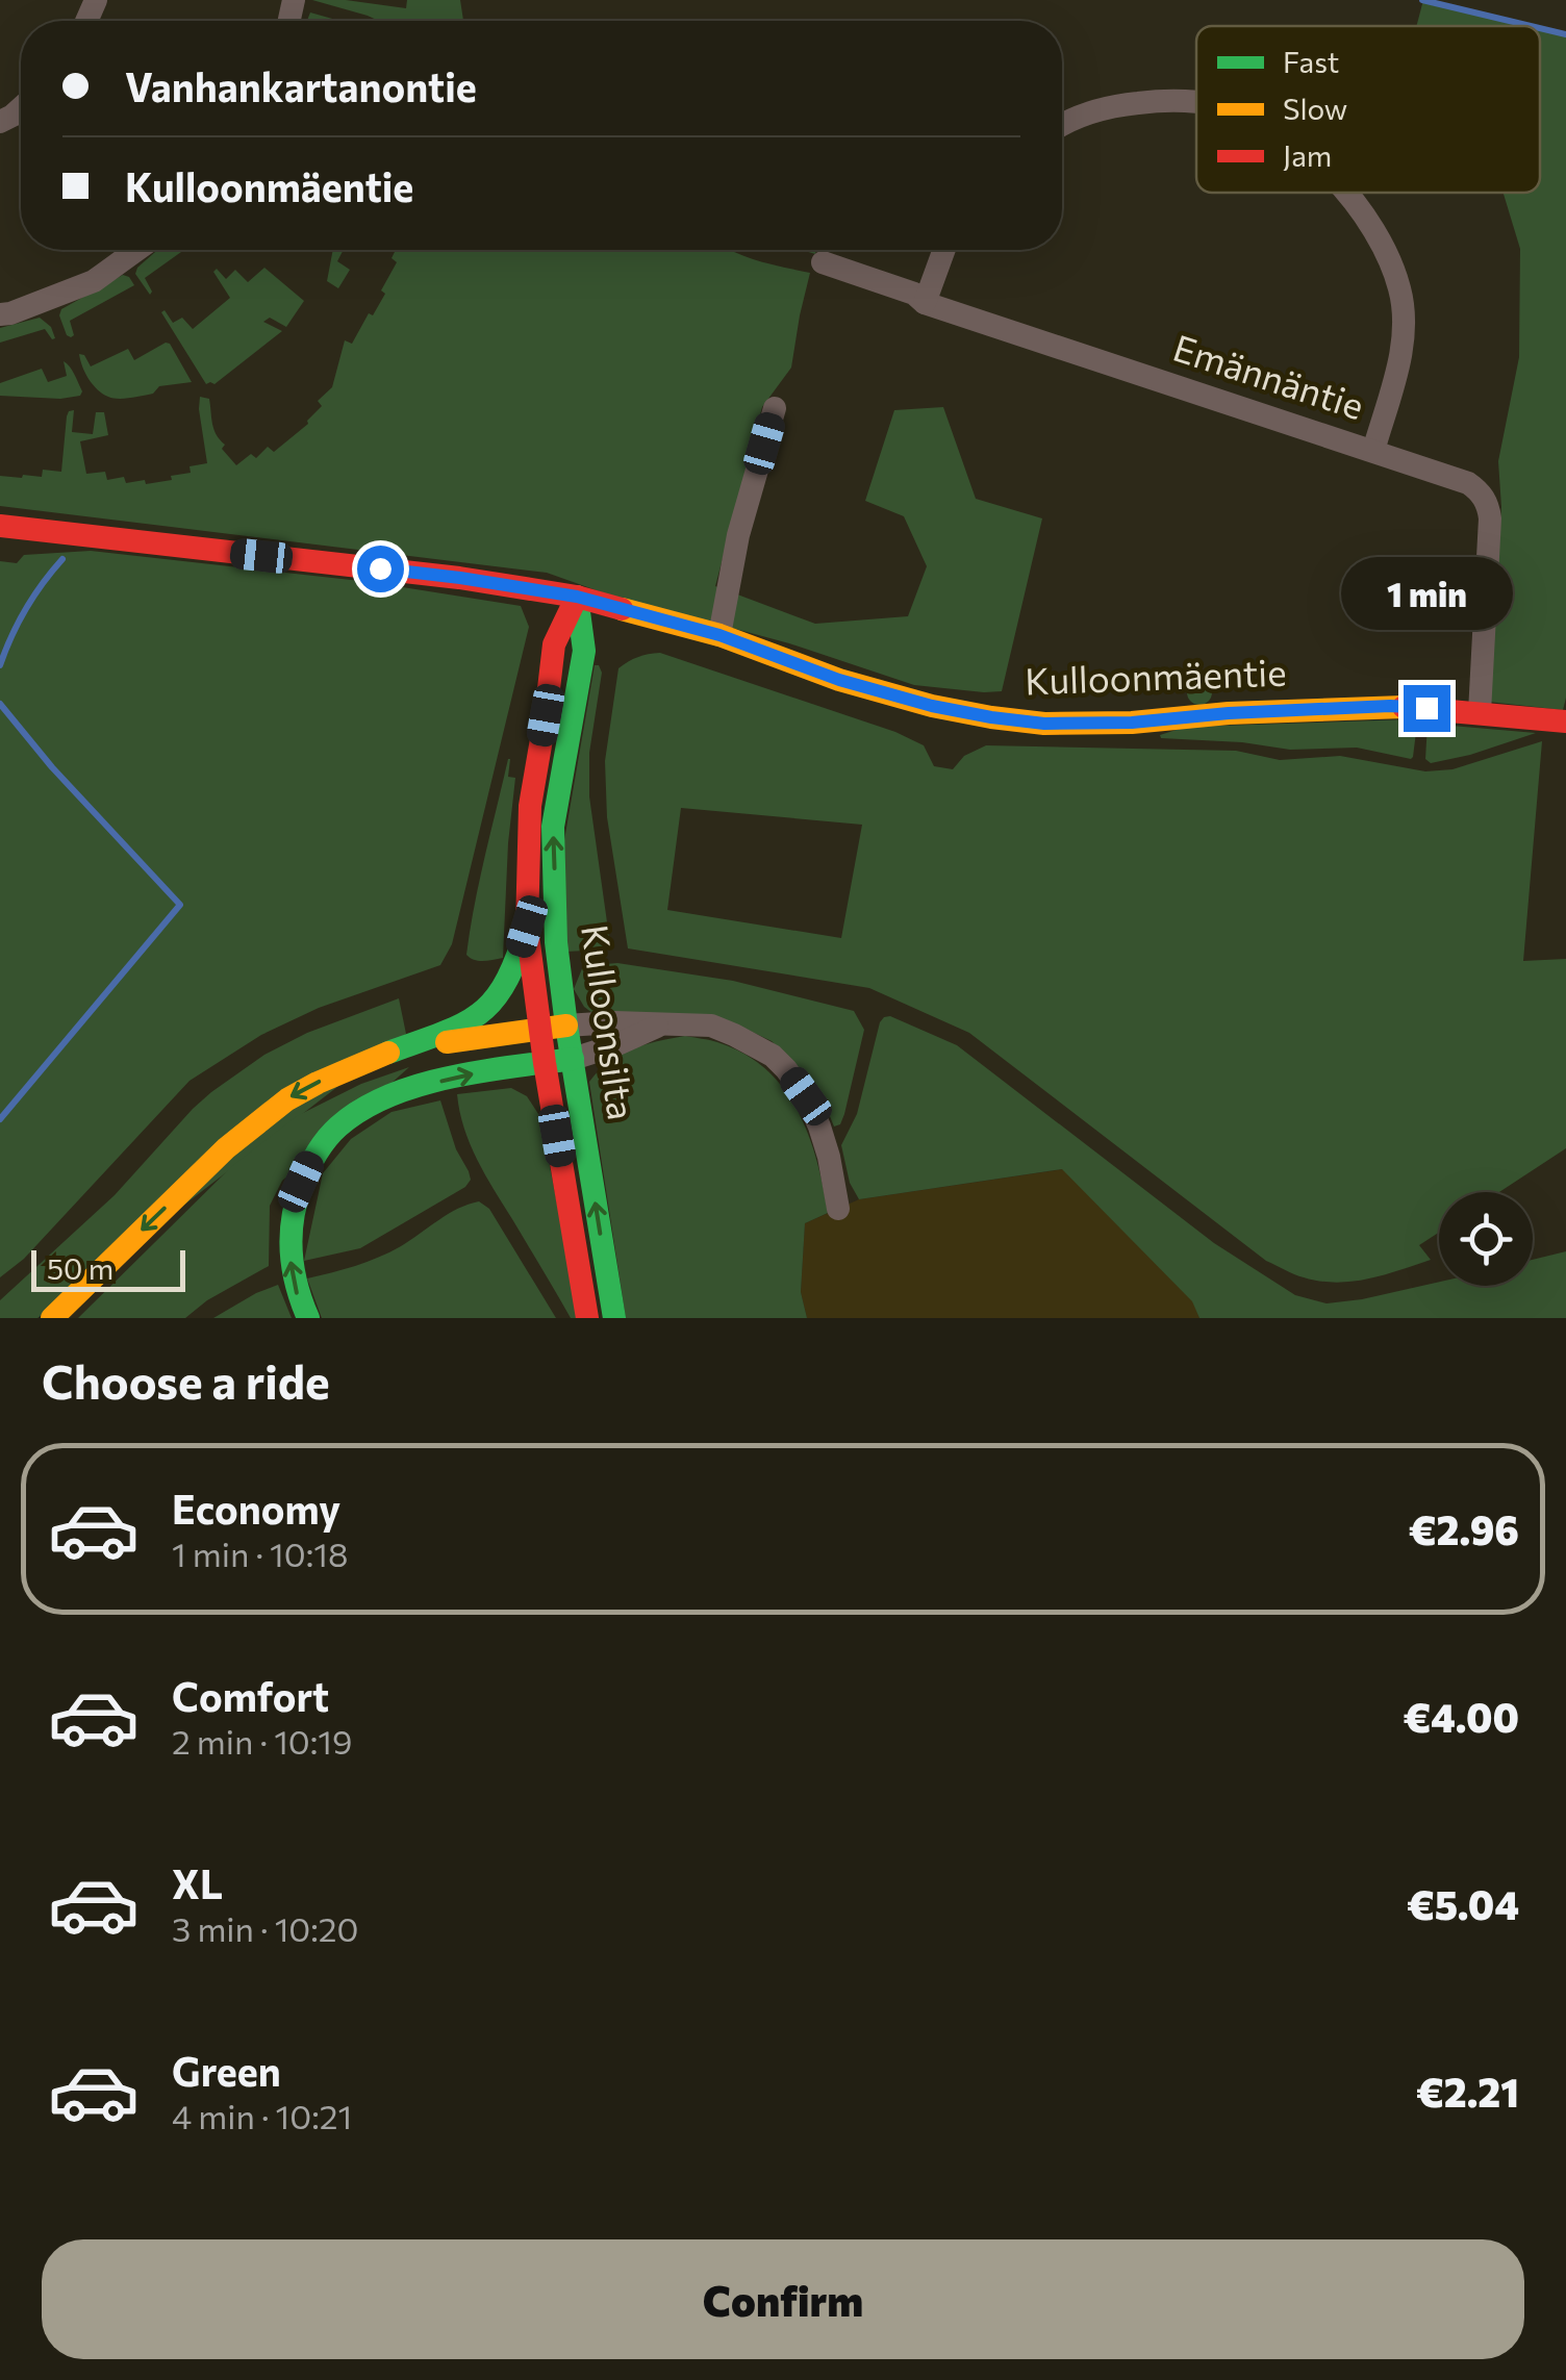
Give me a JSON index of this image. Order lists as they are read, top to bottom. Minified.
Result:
{"streets":{"main road":["Kulloonmäentie","Kulloonsilta"],"street":["Emännäntie"]},"crossings":[["Emännäntie","Kulloonmäentie"],["Kulloonmäentie","Kulloonsilta"]],"legend":["Fast","Slow","Jam"],"scale_bar":"50 m","page":{"banner":["Vanhankartanontie","Kulloonmäentie"],"bubble":"1 min","scale":"50 m","heading":"Choose a ride","list":[{"name":"Economy","note":"1 min · 10:18","value":"€2.96"},{"name":"Comfort","note":"2 min · 10:19","value":"€4.00"},{"name":"XL","note":"3 min · 10:20","value":"€5.04"},{"name":"Green","note":"4 min · 10:21","value":"€2.21"}],"buttons":"Confirm"}}
